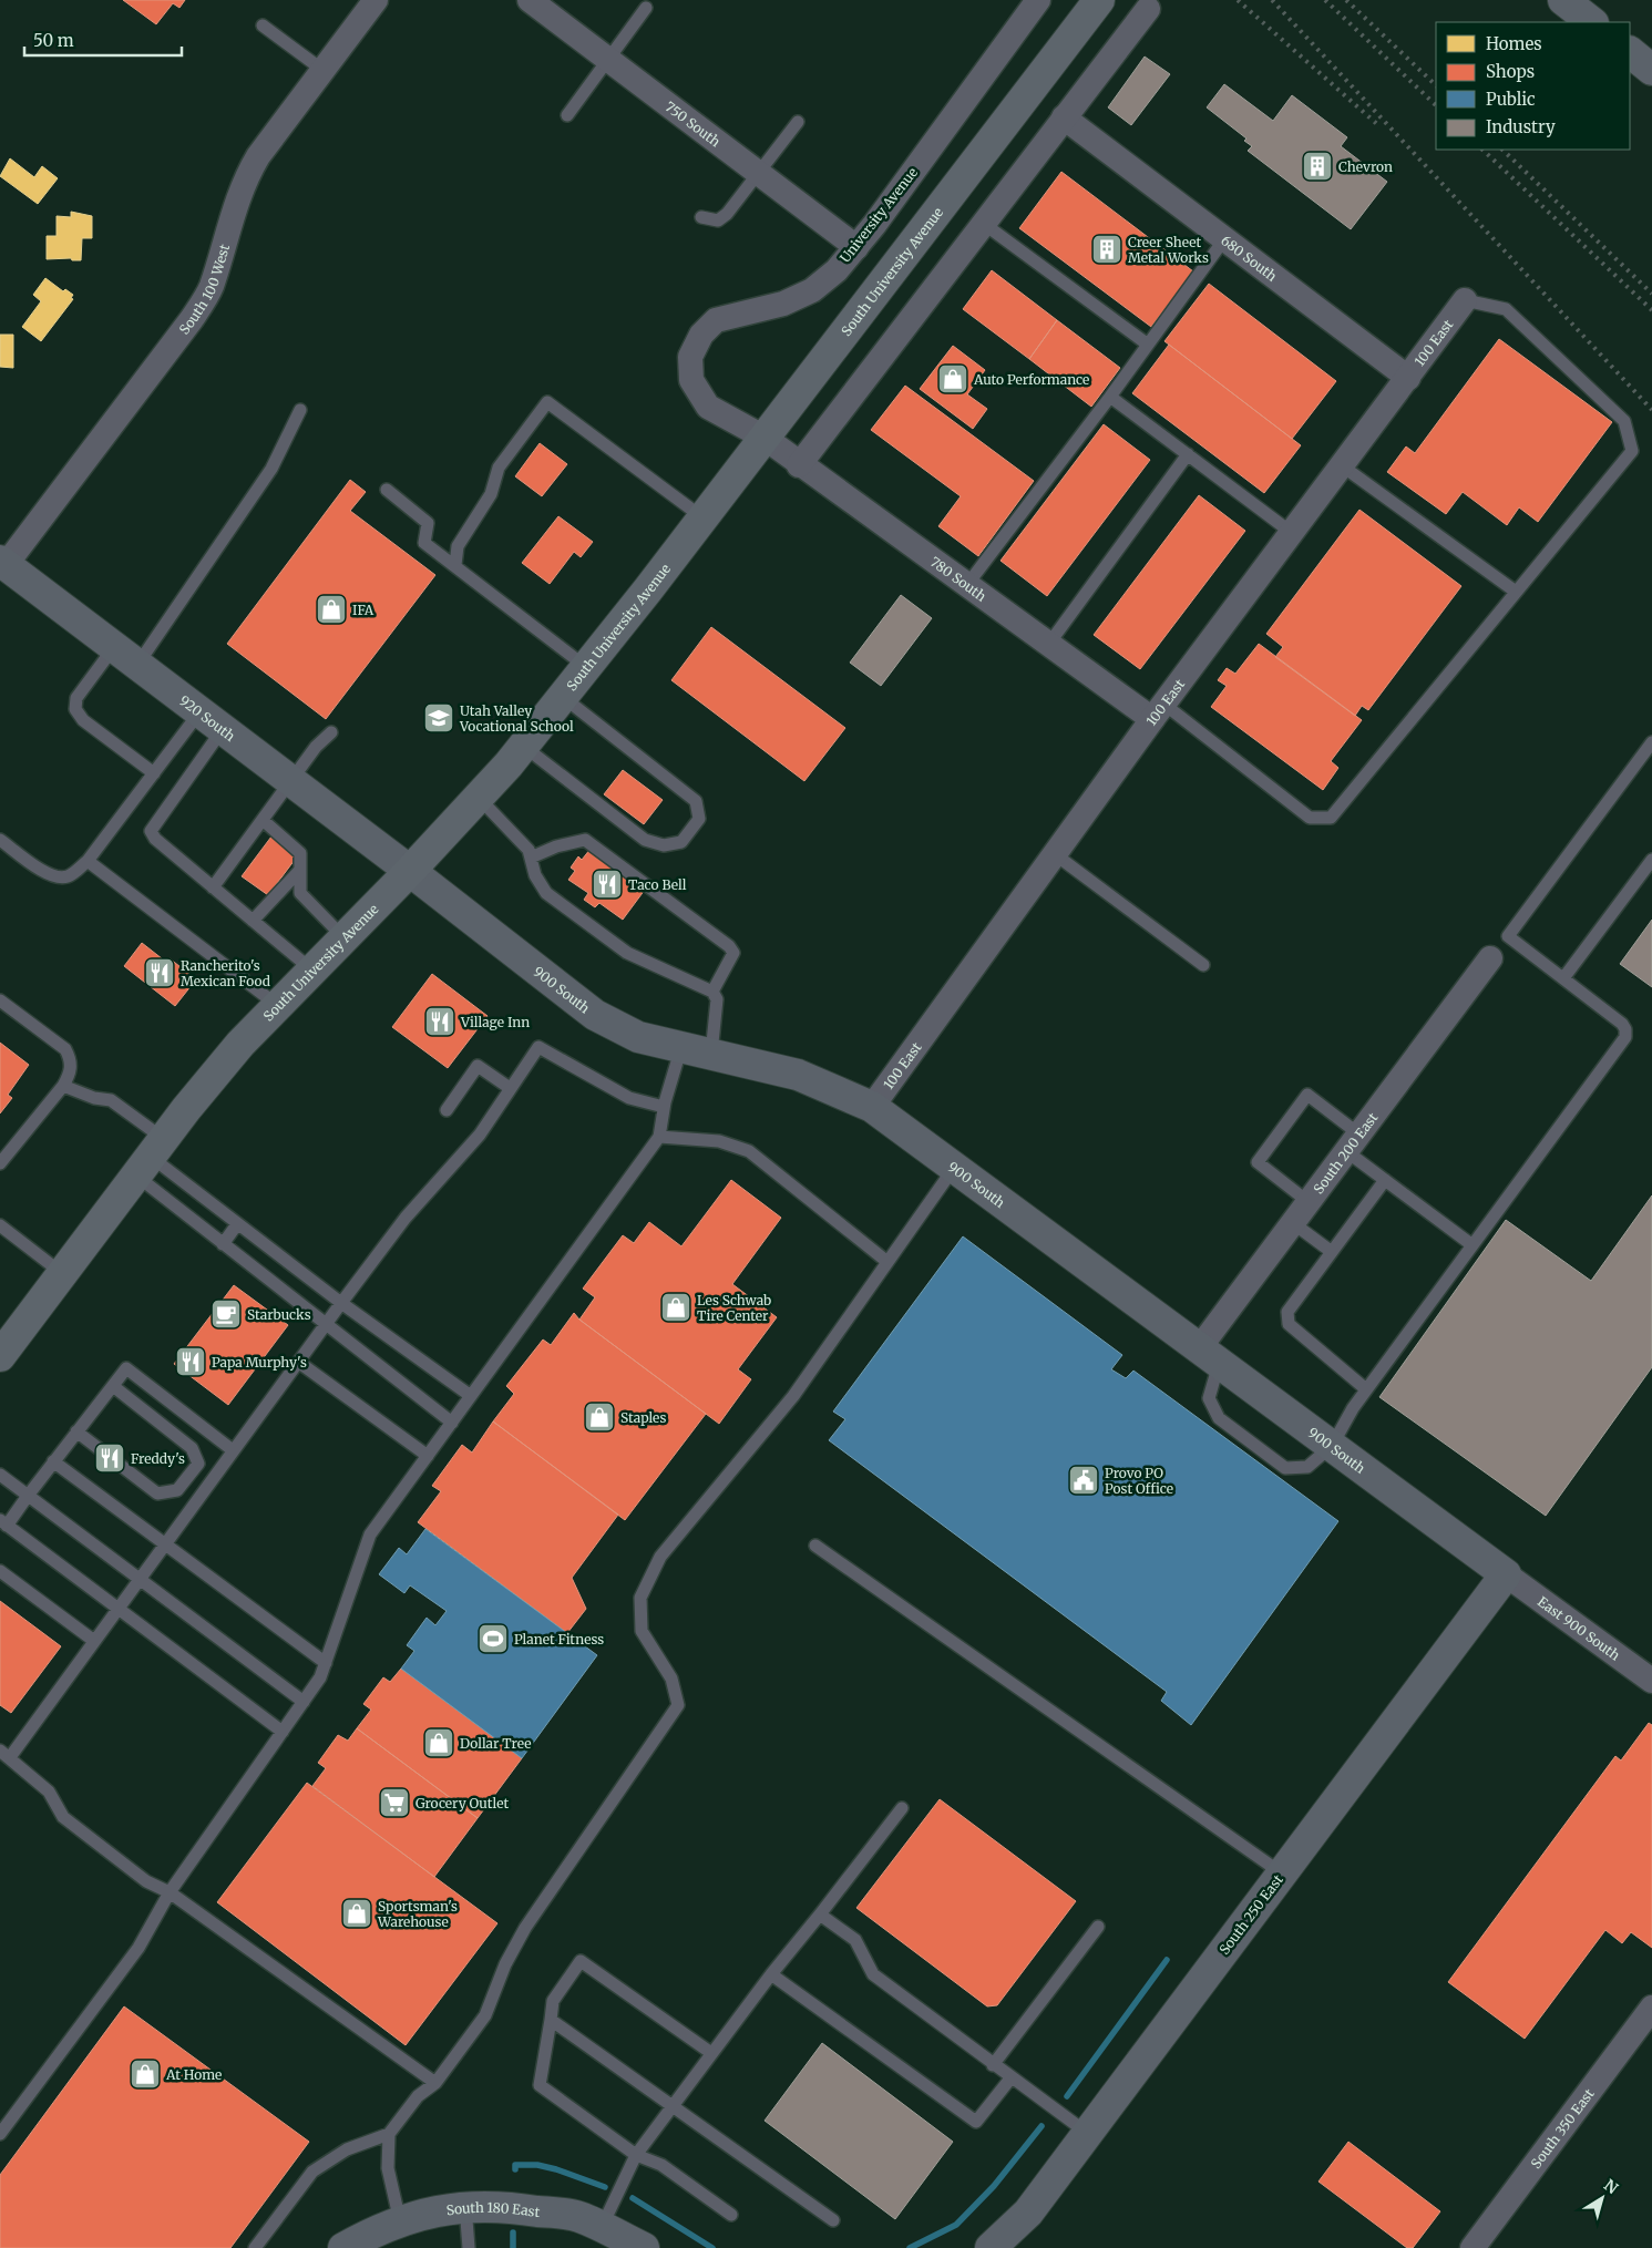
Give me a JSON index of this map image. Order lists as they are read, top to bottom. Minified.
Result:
{"streets":{"highway":["South University Avenue"],"street":["750 South","University Avenue","680 South","South 100 West","100 East","780 South","920 South","900 South","South 200 East","East 900 South","South 250 East","South 350 East","South 180 East"]},"crossings":[["750 South","University Avenue"],["University Avenue","South University Avenue"],["University Avenue","780 South"],["680 South","100 East"],["South University Avenue","780 South"],["South University Avenue","920 South"],["South University Avenue","900 South"],["South 100 West","920 South"],["100 East","780 South"],["100 East","900 South"],["920 South","900 South"],["900 South","South 200 East"],["900 South","East 900 South"],["900 South","South 250 East"],["East 900 South","South 250 East"]],"places":{"building":["Chevron","Creer Sheet Metal Works"],"shop":["Auto Performance","IFA","Les Schwab Tire Center","Staples","Dollar Tree","Sportsman's Warehouse","At Home"],"school or university":["Utah Valley Vocational School"],"restaurant":["Taco Bell","Rancherito's Mexican Food","Village Inn","Papa Murphy's","Freddy's"],"cafe":["Starbucks"],"public building":["Provo PO Post Office"],"sports":["Planet Fitness"],"supermarket":["Grocery Outlet"]},"legend":["Homes","Shops","Public","Industry"],"scale_bar":"50 m","north":"top right"}
